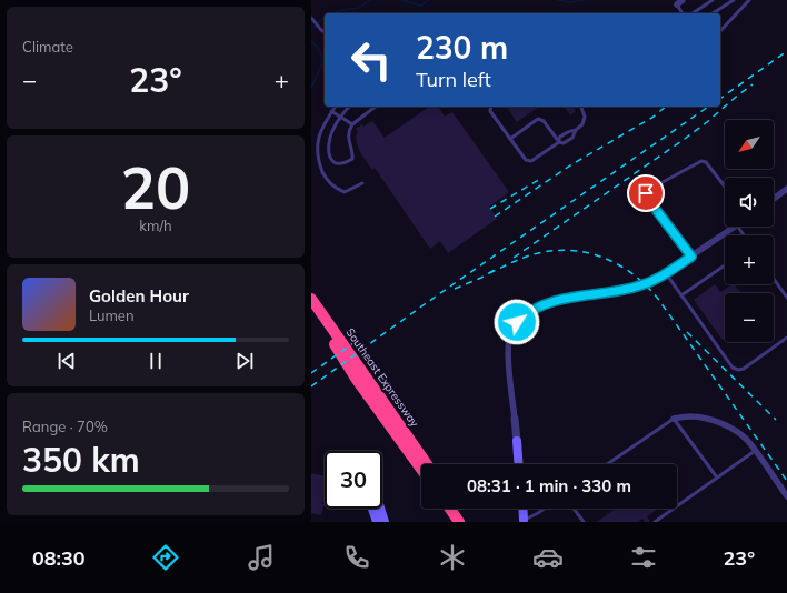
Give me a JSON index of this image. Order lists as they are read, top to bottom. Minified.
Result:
{"streets":{"highway":["Southeast Expressway"]},"north":"bottom left","page":{"tile":["Climate",["20","km/h"],["Range · 70%","350 km"]],"turn":["230 m","Turn left"],"heat":["−","23°","+"],"map_buttons":["+","−"],"song":["Golden Hour","Lumen"],"limit":"30","trip":"08:31 · 1 min · 330 m","tabs":["08:30","23°"]}}
